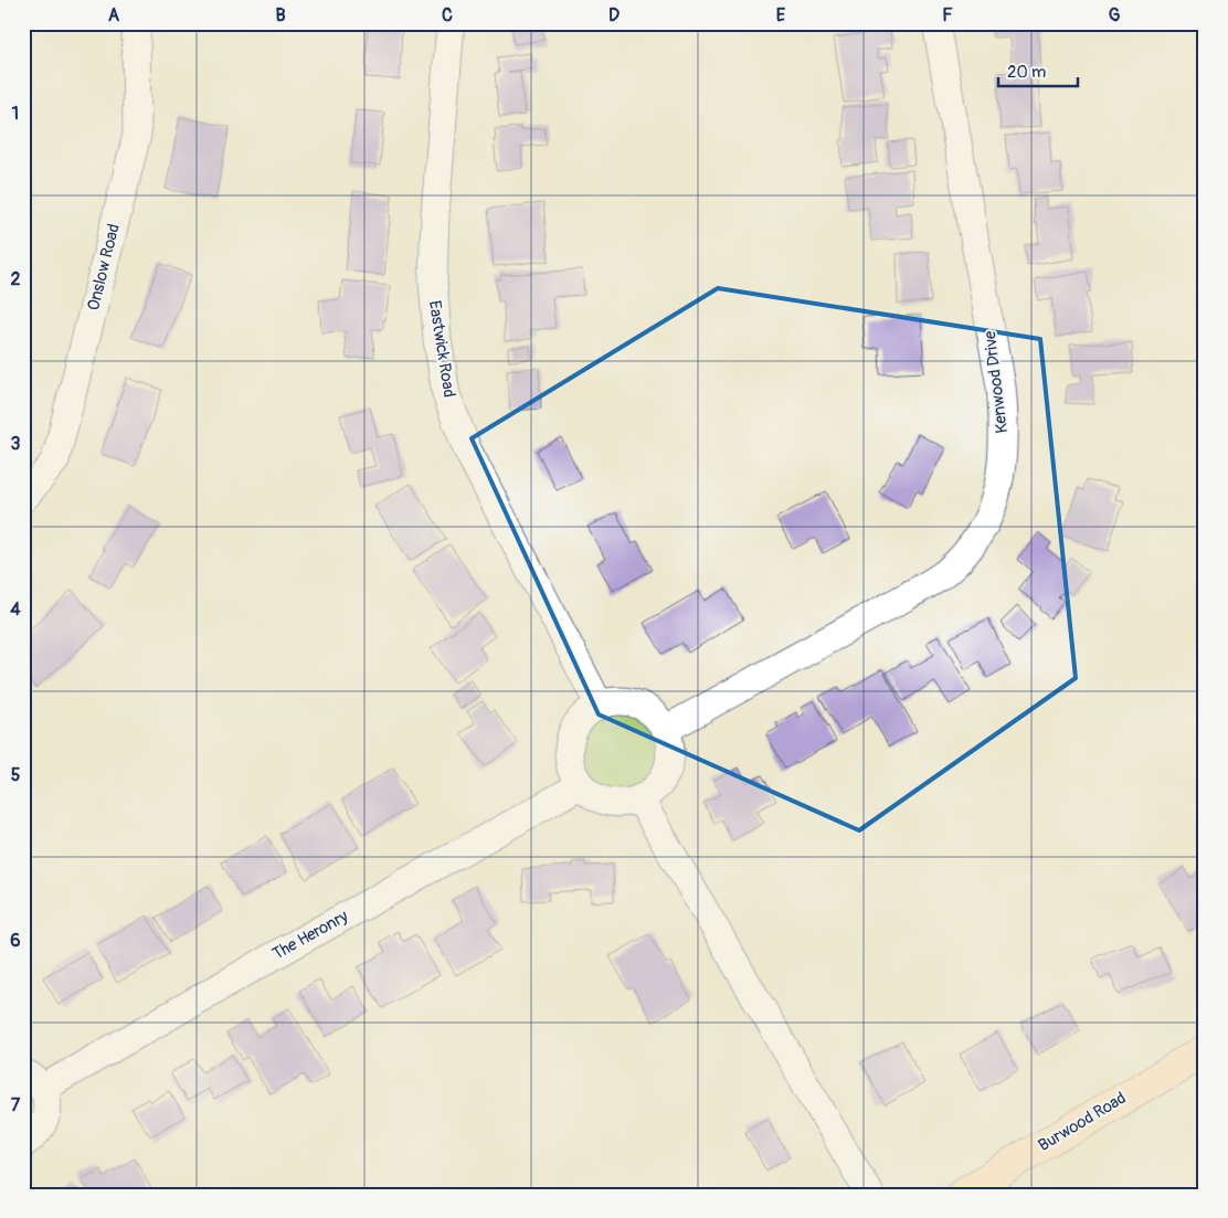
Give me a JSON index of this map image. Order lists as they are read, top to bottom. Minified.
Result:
{"streets":{"street":["Onslow Road","Eastwick Road","Kenwood Drive","The Heronry","Burwood Road"]},"crossings":[["Eastwick Road","Kenwood Drive"],["Eastwick Road","The Heronry"],["Kenwood Drive","The Heronry"]],"scale_bar":"20 m","grid":{"columns":["A","B","C","D","E","F","G"],"rows":["1","2","3","4","5","6","7"]}}
